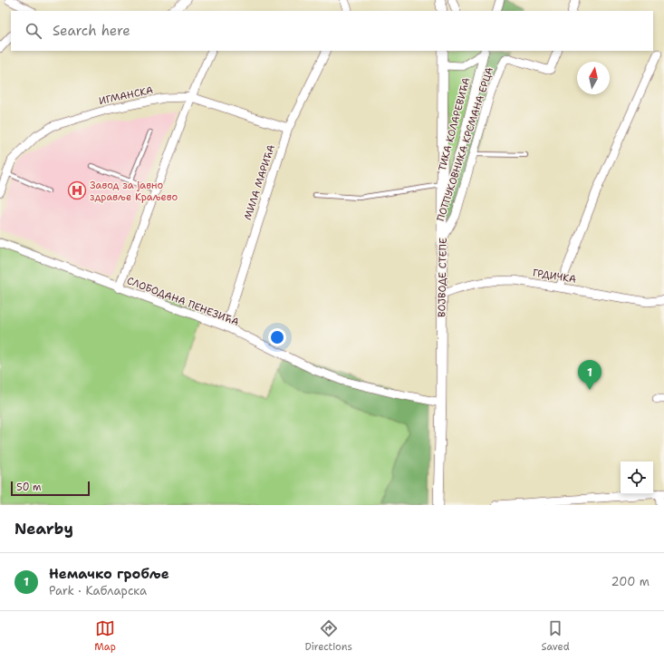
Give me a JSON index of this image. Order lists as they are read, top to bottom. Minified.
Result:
{"streets":{"street":["ИГМАНСКА","ТИКА КОЛАРЕВИЋА","ПОТПУКОВНИКА КРСМАНА ЕРЦА","МИЛА МАРИЋА","ГРДИЧКА","ВОЈВОДЕ СТЕПЕ","СЛОБОДАНА ПЕНЕЗИЋА"]},"crossings":[["ИГМАНСКА","МИЛА МАРИЋА"],["ТИКА КОЛАРЕВИЋА","ВОЈВОДЕ СТЕПЕ"],["ПОТПУКОВНИКА КРСМАНА ЕРЦА","ВОЈВОДЕ СТЕПЕ"],["МИЛА МАРИЋА","СЛОБОДАНА ПЕНЕЗИЋА"],["ГРДИЧКА","ВОЈВОДЕ СТЕПЕ"],["ВОЈВОДЕ СТЕПЕ","СЛОБОДАНА ПЕНЕЗИЋА"]],"places":{"hospital":["Завод за јавно здравље Краљево"]},"scale_bar":"50 m","north":"top","page":{"search":"Search here","pins":"1","scale":"50 m","heading":"Nearby","list":[{"mark":"1","name":"Немачко гробље","note":"Park · Кабларска","value":"200 m"}],"nav":["Map","Directions","Saved"]}}
